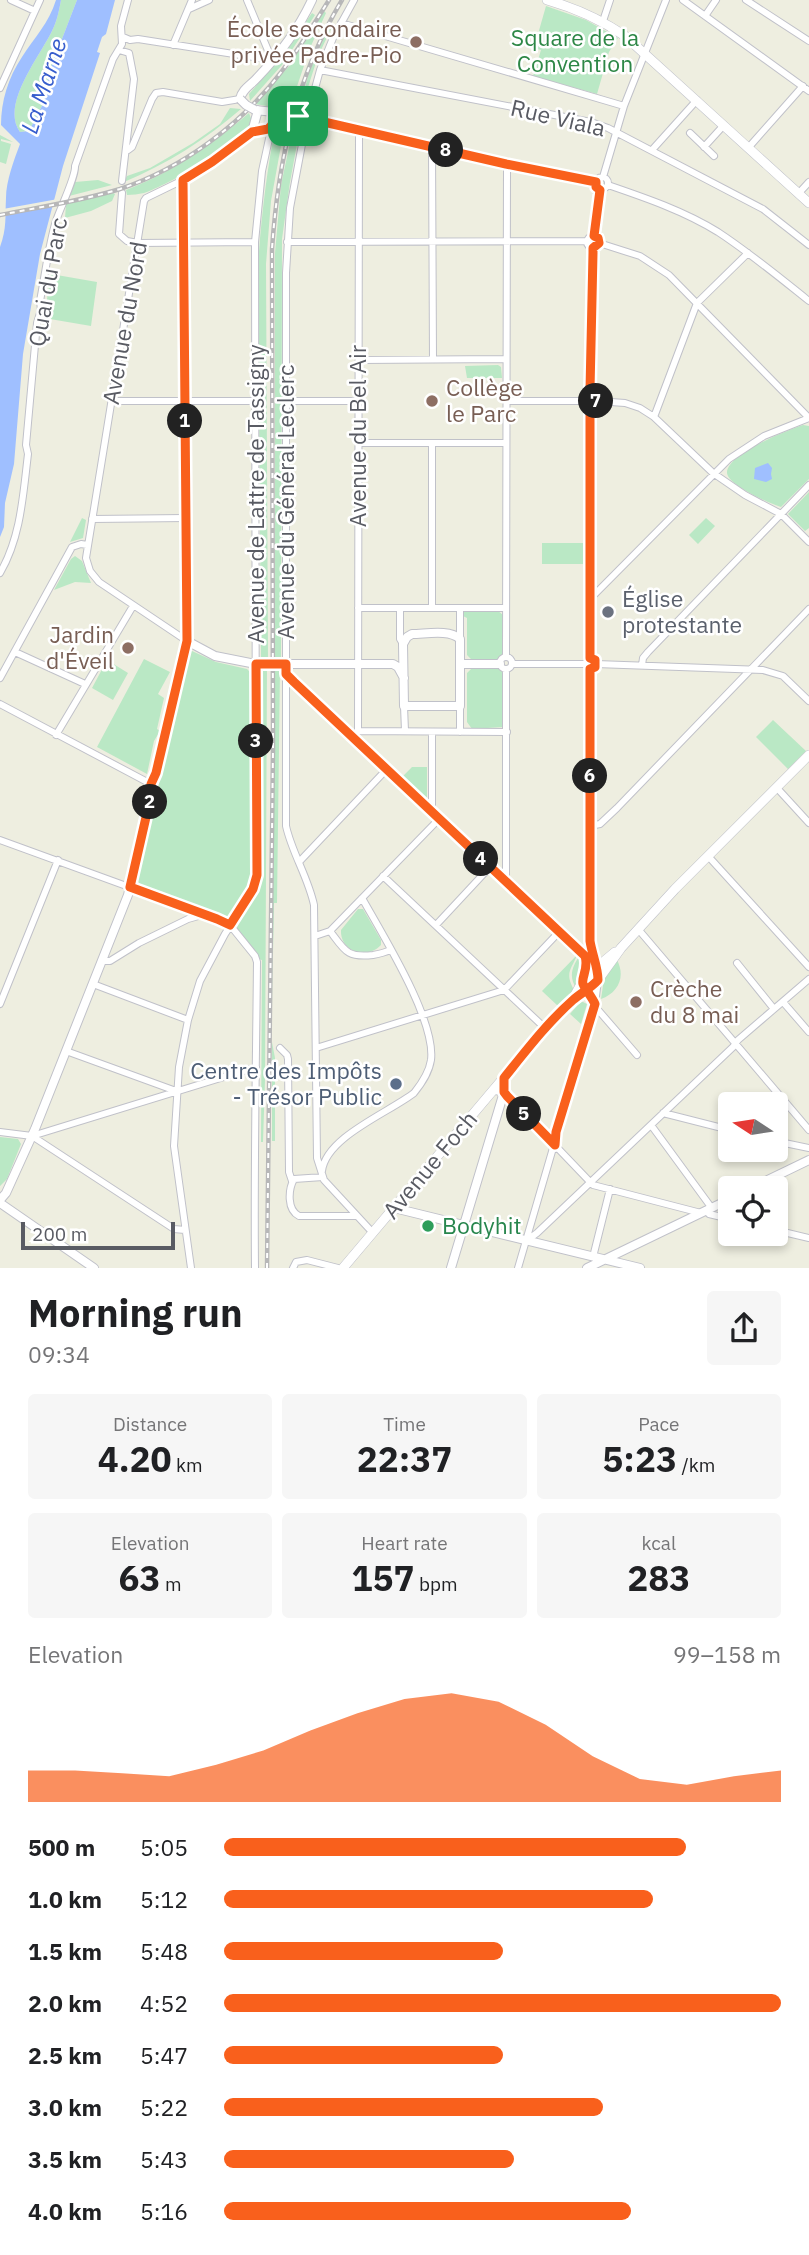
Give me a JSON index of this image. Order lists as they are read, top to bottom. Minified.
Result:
{"streets":{"main road":["Avenue Foch"],"street":["Rue Viala","Quai du Parc","Avenue du Nord","Avenue du Bel Air","Avenue de Lattre de Tassigny","Avenue du Général Leclerc"]},"crossings":[["Rue Viala","Avenue du Général Leclerc"],["Avenue du Nord","Avenue de Lattre de Tassigny"]],"water":["La Marne"],"parks":["Square de la Convention"],"places":["École secondaire privée Padre-Pio","Collège le Parc","Église protestante","Jardin d'Éveil","Crèche du 8 mai","Centre des Impôts - Trésor Public","Bodyhit"],"scale_bar":"200 m","north":"left","page":{"pins":["8","7","1","3","6","2","4","5"],"scale":"200 m","heading":["Morning run","09:34"],"stats":[["Distance","4.20 km"],["Time","22:37"],["Pace","5:23 /km"],["Elevation","63 m"],["Heart rate","157 bpm"],["kcal","283"]],"chart":["Elevation","99–158 m"],"list":[{"name":"500 m","note":"5:05"},{"name":"1.0 km","note":"5:12"},{"name":"1.5 km","note":"5:48"},{"name":"2.0 km","note":"4:52"},{"name":"2.5 km","note":"5:47"},{"name":"3.0 km","note":"5:22"},{"name":"3.5 km","note":"5:43"},{"name":"4.0 km","note":"5:16"}]}}
